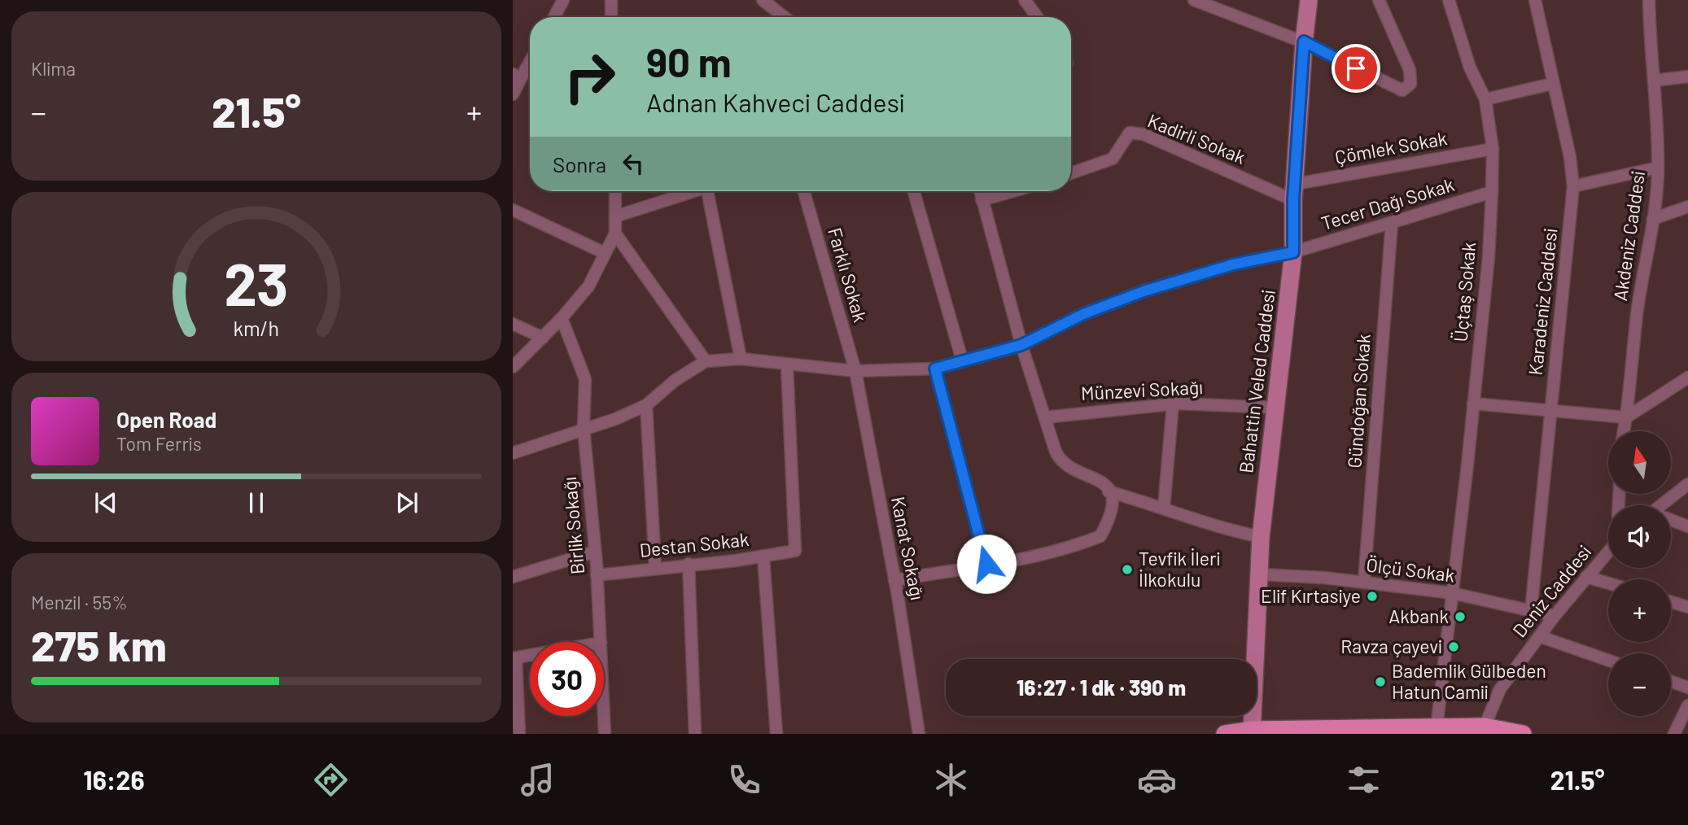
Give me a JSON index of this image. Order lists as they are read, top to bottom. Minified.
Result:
{"streets":{"street":["Kadirli Sokak","Çömlek Sokak","Tecer Dağı Sokak","Akdeniz Caddesi","Farklı Sokak","Üçtaş Sokak","Karadeniz Caddesi","Bahattin Veled Caddesi","Münzevi Sokağı","Gündoğan Sokak","Birlik Sokağı","Destan Sokak","Kanat Sokağı","Ölçü Sokak","Deniz Caddesi"]},"crossings":[["Kadirli Sokak","Çömlek Sokak"],["Kadirli Sokak","Bahattin Veled Caddesi"],["Çömlek Sokak","Üçtaş Sokak"],["Çömlek Sokak","Bahattin Veled Caddesi"],["Tecer Dağı Sokak","Farklı Sokak"],["Tecer Dağı Sokak","Üçtaş Sokak"],["Tecer Dağı Sokak","Bahattin Veled Caddesi"],["Tecer Dağı Sokak","Gündoğan Sokak"],["Tecer Dağı Sokak","Destan Sokak"],["Tecer Dağı Sokak","Kanat Sokağı"],["Farklı Sokak","Kanat Sokağı"],["Üçtaş Sokak","Ölçü Sokak"],["Karadeniz Caddesi","Ölçü Sokak"],["Bahattin Veled Caddesi","Münzevi Sokağı"],["Bahattin Veled Caddesi","Ölçü Sokak"],["Gündoğan Sokak","Ölçü Sokak"],["Birlik Sokağı","Destan Sokak"],["Ölçü Sokak","Deniz Caddesi"]],"places":["Tevfik İleri İlkokulu","Elif Kırtasiye","Akbank","Ravza çayevi","Bademlik Gülbeden Hatun Camii"],"north":"top","page":{"tile":["Klima",["Menzil · 55%","275 km"]],"turn":["90 m","Adnan Kahveci Caddesi"],"heat":["−","21.5°","+"],"then":"Sonra","song":["Open Road","Tom Ferris"],"map_buttons":["+","−"],"limit":"30","trip":"16:27 · 1 dk · 390 m","tabs":["16:26","21.5°"],"gauge":["23","km/h"]}}
